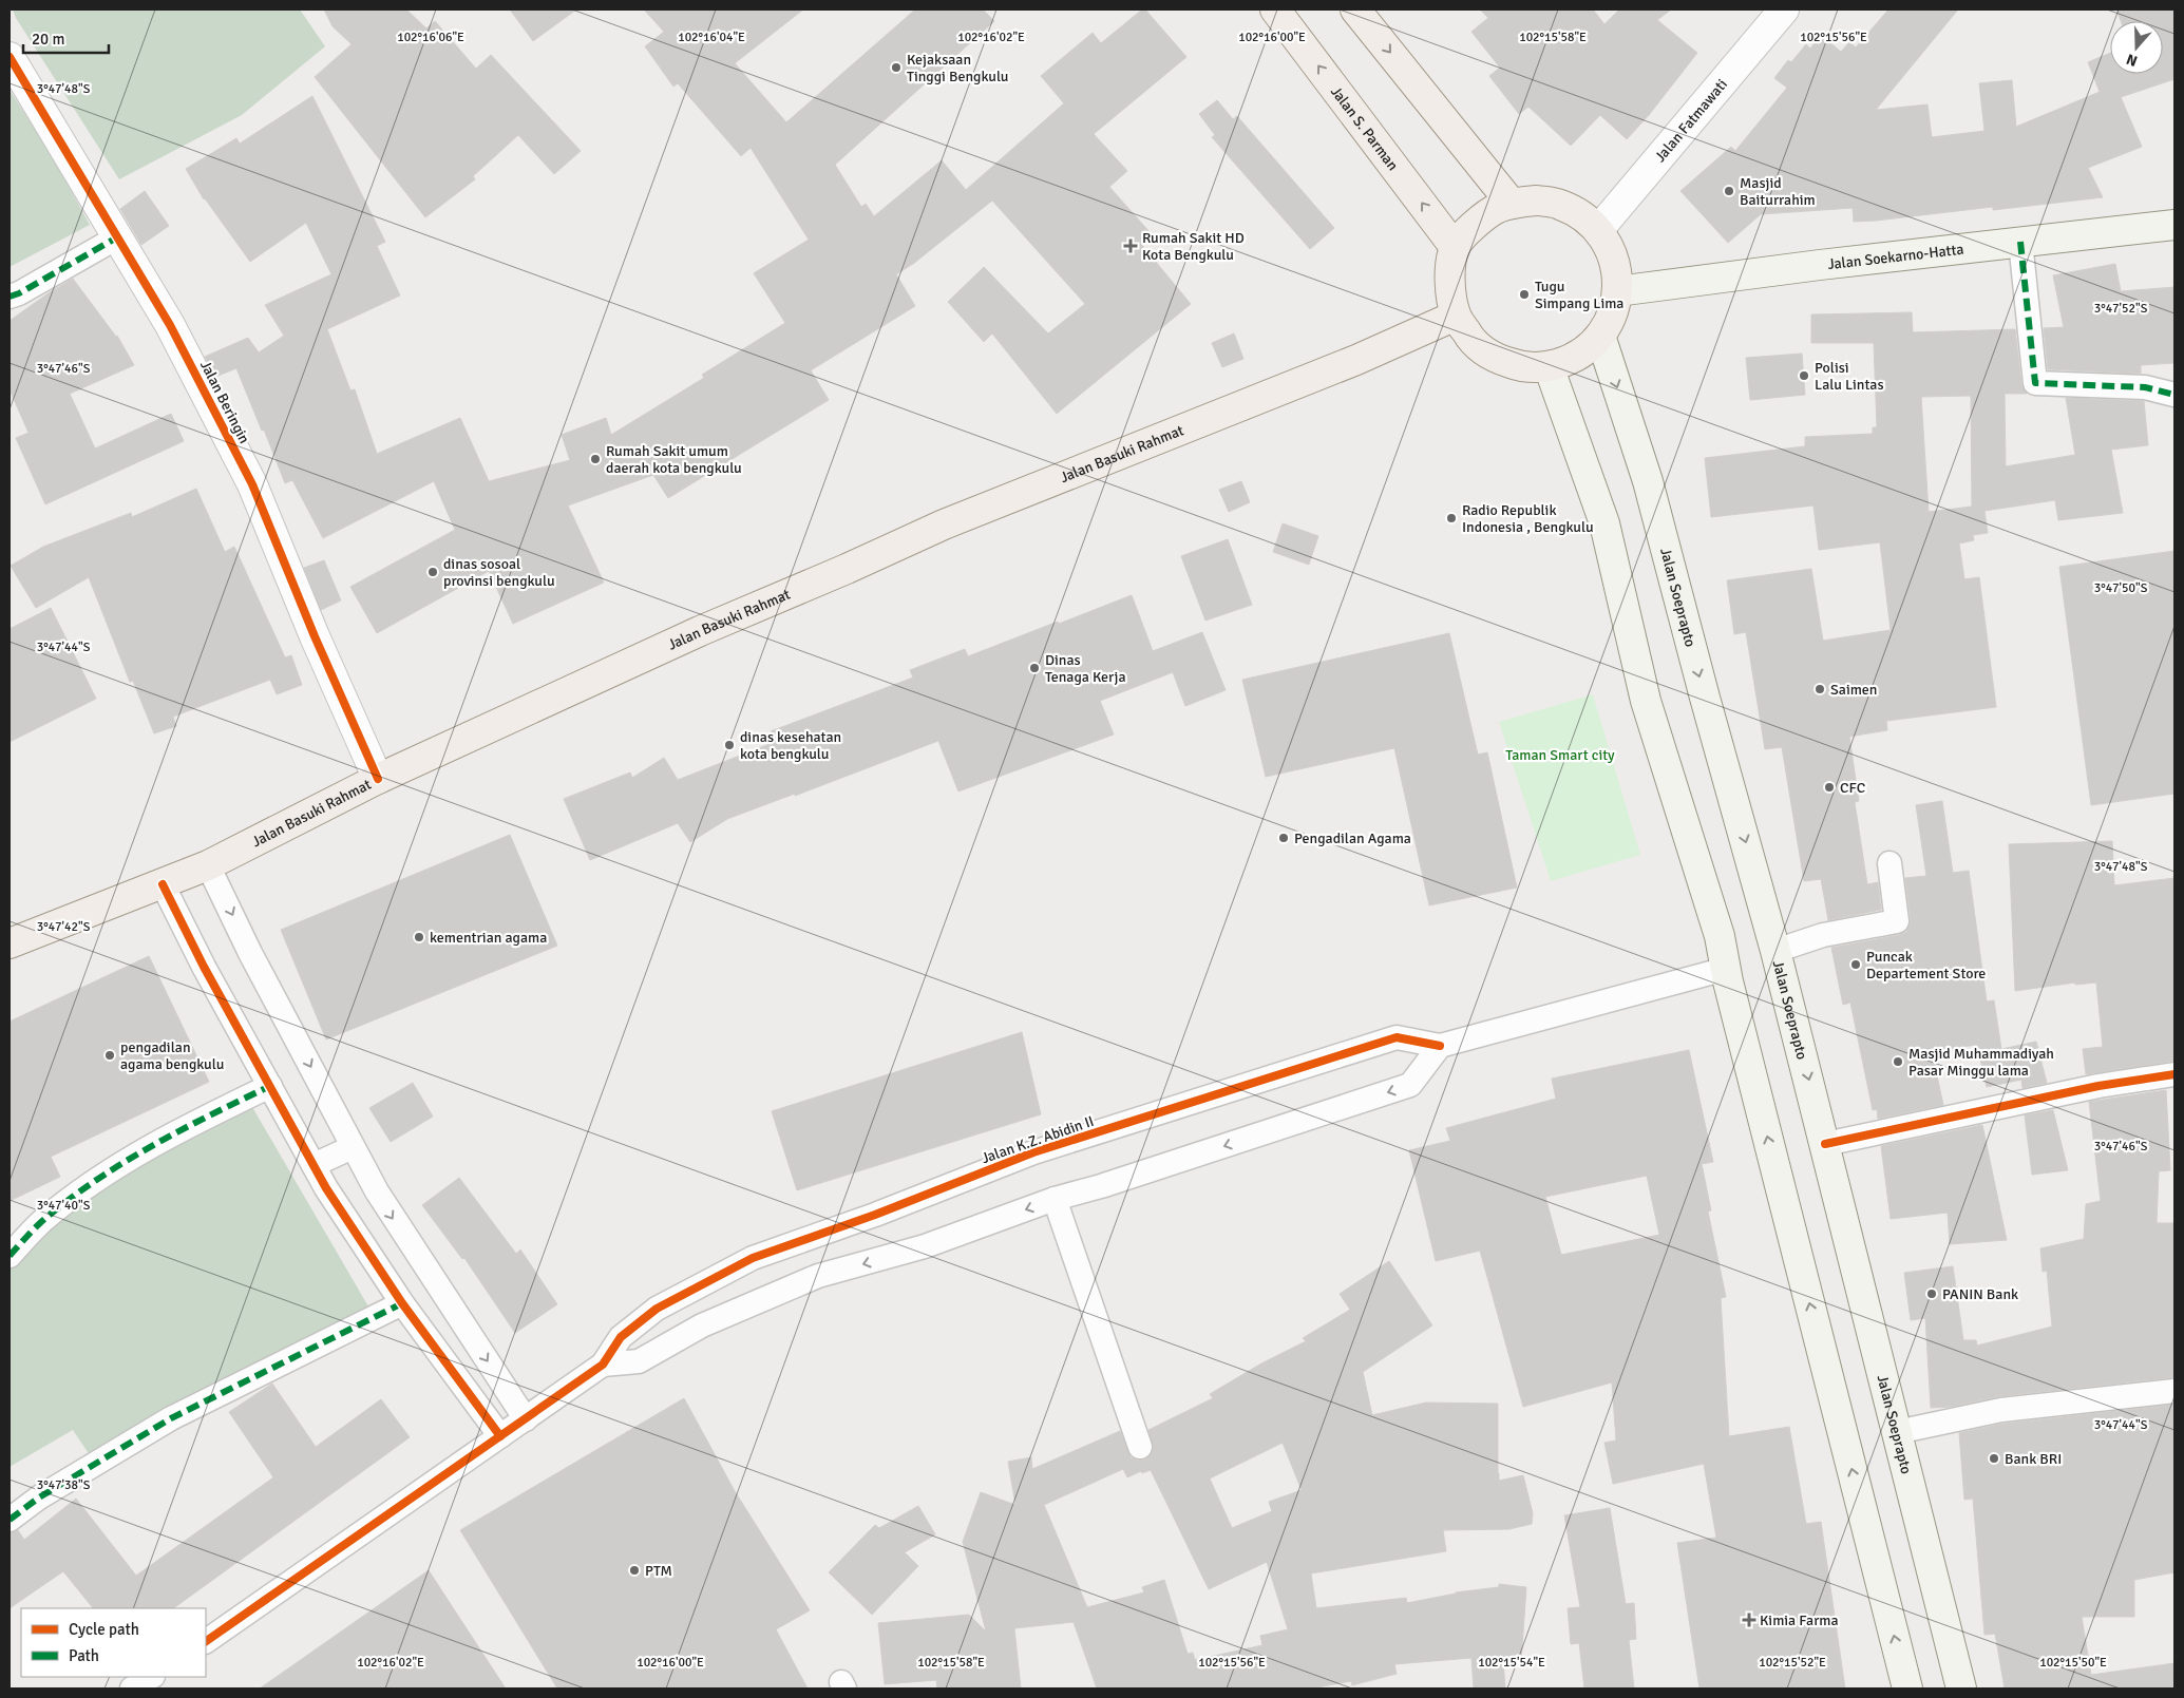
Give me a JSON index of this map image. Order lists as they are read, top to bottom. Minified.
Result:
{"streets":{"main road":["Jalan S. Parman","Jalan Soekarno-Hatta","Jalan Basuki Rahmat","Jalan Soeprapto"],"street":["Jalan Fatmawati","Jalan Beringin","Jalan K.Z. Abidin II"]},"crossings":[["Jalan Fatmawati","Jalan S. Parman"],["Jalan Fatmawati","Jalan Soekarno-Hatta"],["Jalan Fatmawati","Jalan Basuki Rahmat"],["Jalan Fatmawati","Jalan Soeprapto"],["Jalan S. Parman","Jalan Soekarno-Hatta"],["Jalan S. Parman","Jalan Basuki Rahmat"],["Jalan S. Parman","Jalan Soeprapto"],["Jalan Soekarno-Hatta","Jalan Basuki Rahmat"],["Jalan Soekarno-Hatta","Jalan Soeprapto"],["Jalan Beringin","Jalan Basuki Rahmat"],["Jalan Basuki Rahmat","Jalan Soeprapto"]],"parks":["Taman Smart city"],"places":{"other":["Kejaksaan Tinggi Bengkulu","Masjid Baiturrahim","Tugu Simpang Lima","Polisi Lalu Lintas","Rumah Sakit umum daerah kota bengkulu","Radio Republik Indonesia , Bengkulu","dinas sosoal provinsi bengkulu","Dinas Tenaga Kerja","Saimen","dinas kesehatan kota bengkulu","CFC","Pengadilan Agama","kementrian agama","Puncak Departement Store","pengadilan agama bengkulu","Masjid Muhammadiyah Pasar Minggu lama","PANIN Bank","Bank BRI","PTM"],"health":["Rumah Sakit HD Kota Bengkulu","Kimia Farma"]},"legend":["Cycle path","Path"],"scale_bar":"20 m","north":"bottom","coordinates":["102°16'04\"E","102°16'02\"E","102°16'00\"E","102°15'58\"E","102°15'56\"E","102°16'06\"E","3°47'48\"S","3°47'52\"S","3°47'46\"S","3°47'50\"S","3°47'44\"S","3°47'42\"S","3°47'40\"S","3°47'38\"S","102°15'54\"E","102°15'52\"E","102°15'50\"E"]}
